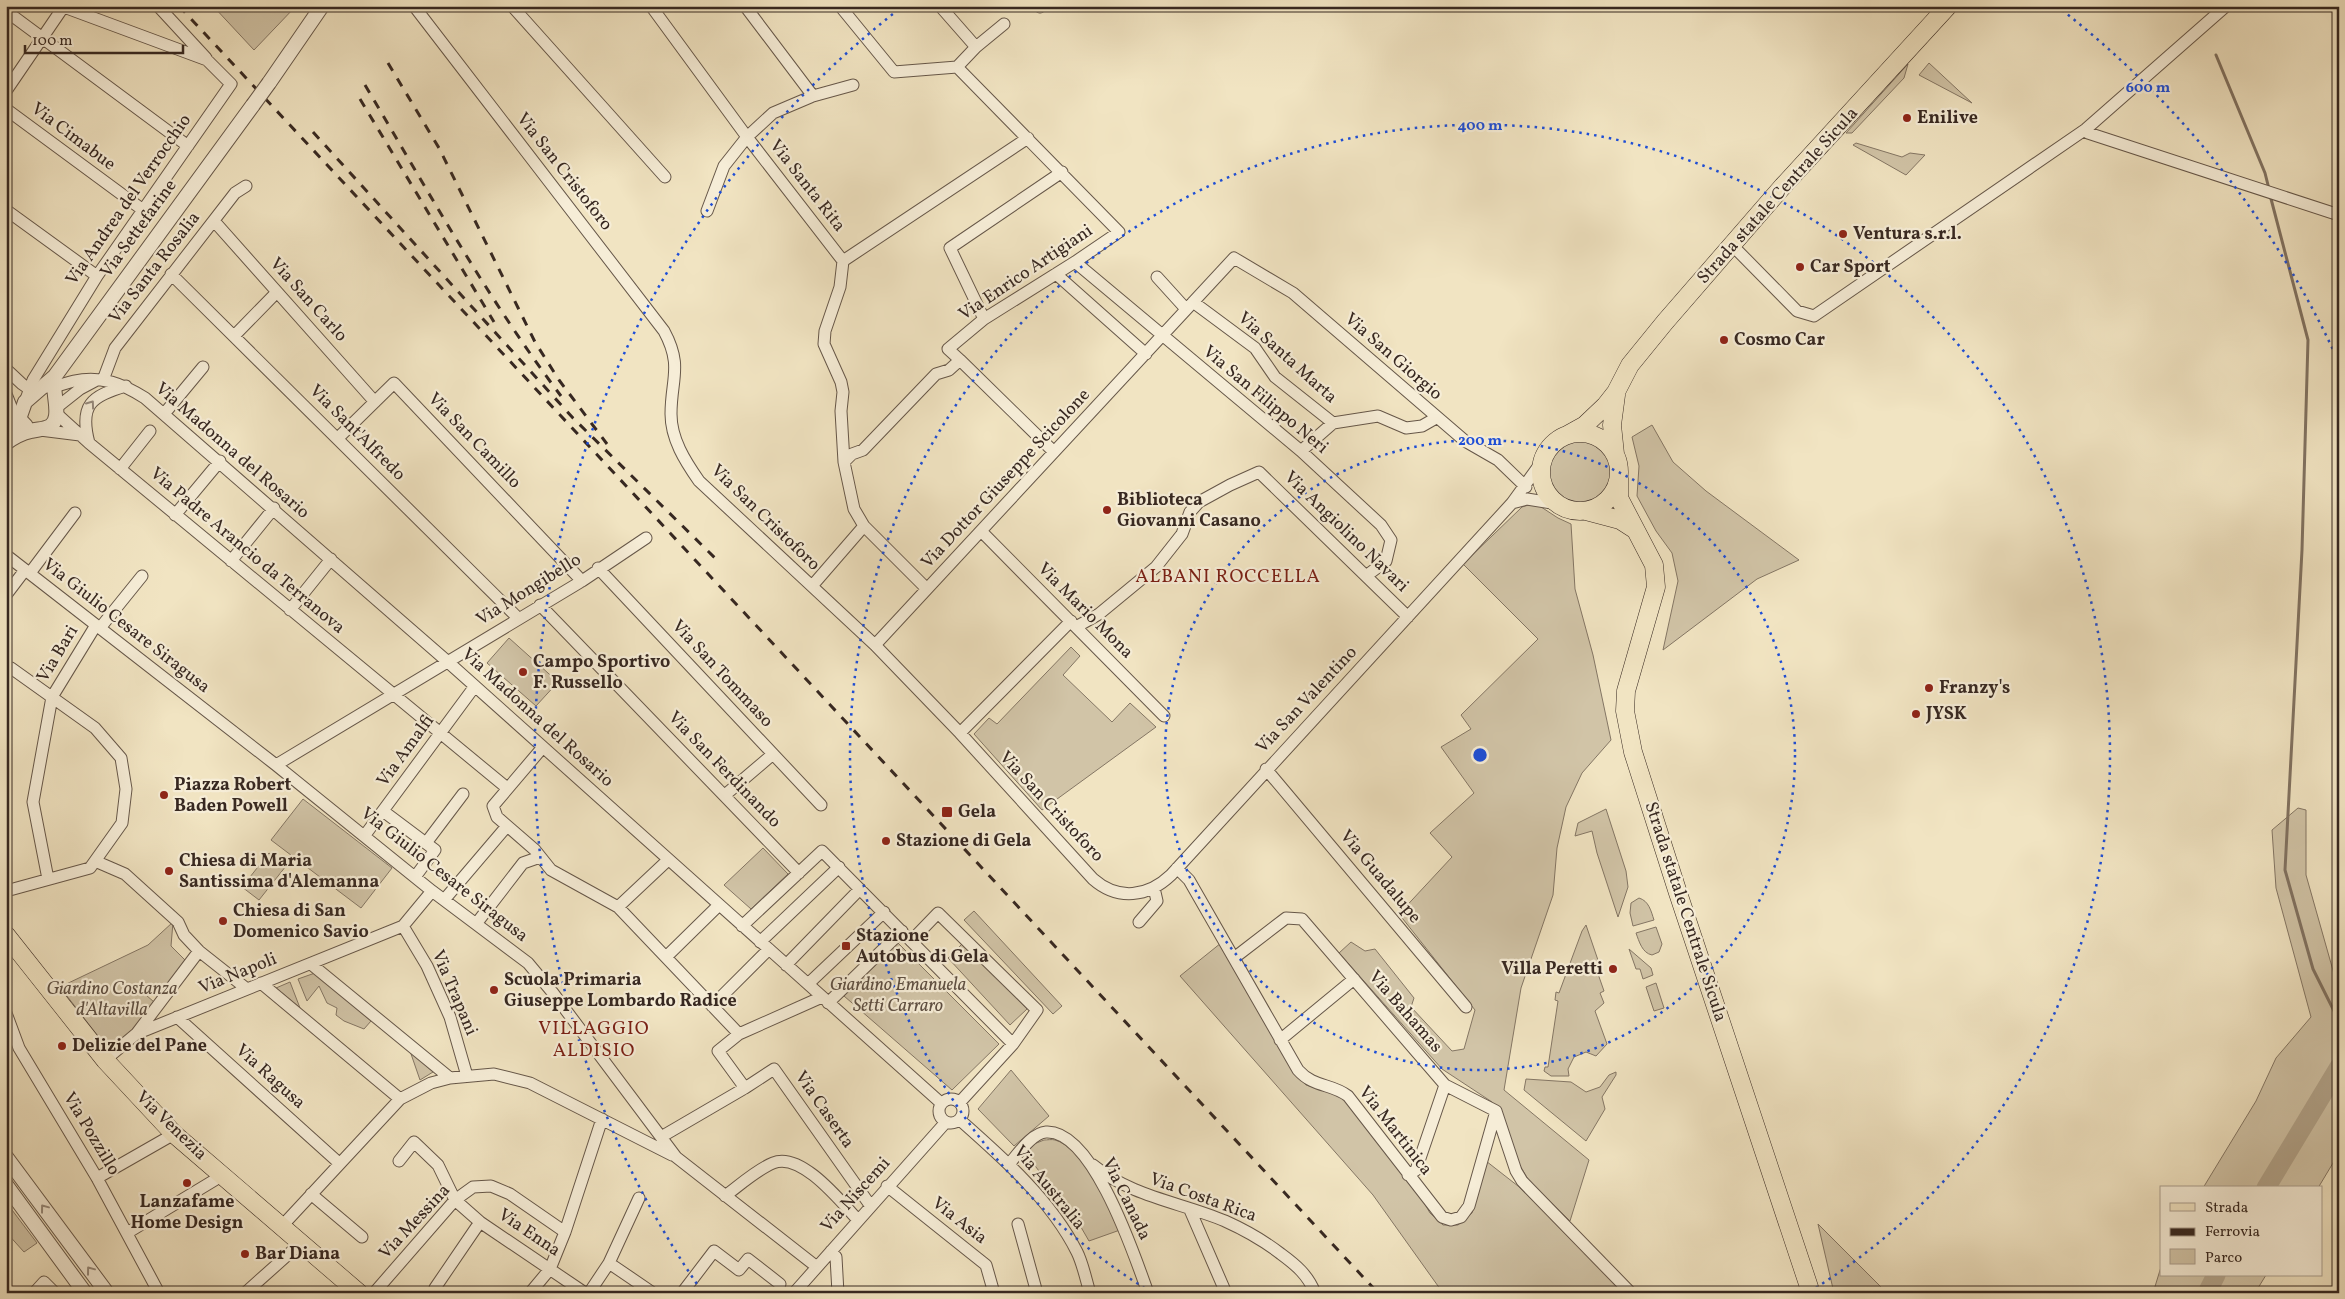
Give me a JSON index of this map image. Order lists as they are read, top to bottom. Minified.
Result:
{"streets":{"main road":["Strada statale Centrale Sicula","Via Venezia"],"street":["Via Cimabue","Via San Cristoforo","Via Santa Rita","Via Andrea del Verrocchio","Via Settefarine","Via Santa Rosalia","Via Enrico Artigiani","Via San Carlo","Via San Giorgio","Via Santa Marta","Via San Filippo Neri","Via Sant'Alfredo","Via San Camillo","Via Madonna del Rosario","Via Dottor Giuseppe Scicolone","Via Angiolino Navari","Via Padre Arancio da Terranova","Via Mongibello","Via Mario Mona","Via Giulio Cesare Siragusa","Via Bari","Via San Tommaso","Via San Valentino","Via Amalfi","Via San Ferdinando","Via Guadalupe","Via Napoli","Via Trapani","Via Bahamas","Via Ragusa","Via Caserta","Via Martinica","Via Pozzillo","Via Australia","Via Niscemi","Via Costa Rica","Via Canada","Via Asia","Via Messina","Via Enna"]},"crossings":[["Via Cimabue","Via Andrea del Verrocchio"],["Via San Cristoforo","Via Dottor Giuseppe Scicolone"],["Via San Cristoforo","Via San Valentino"],["Strada statale Centrale Sicula","Via San Valentino"],["Via Andrea del Verrocchio","Via Settefarine"],["Via Santa Rosalia","Via San Carlo"],["Via Santa Rosalia","Via Sant'Alfredo"],["Via Santa Rosalia","Via Madonna del Rosario"],["Via Enrico Artigiani","Via San Filippo Neri"],["Via San Carlo","Via San Camillo"],["Via San Giorgio","Via Dottor Giuseppe Scicolone"],["Via San Giorgio","Via San Valentino"],["Via Santa Marta","Via Dottor Giuseppe Scicolone"],["Via San Filippo Neri","Via Dottor Giuseppe Scicolone"],["Via San Filippo Neri","Via Angiolino Navari"],["Via Sant'Alfredo","Via San Camillo"],["Via Sant'Alfredo","Via Mongibello"],["Via San Camillo","Via Mongibello"],["Via Madonna del Rosario","Via Mongibello"],["Via Madonna del Rosario","Via Amalfi"],["Via Madonna del Rosario","Via Australia"],["Via Madonna del Rosario","Via Niscemi"],["Via Dottor Giuseppe Scicolone","Via Mario Mona"],["Via Angiolino Navari","Via Mario Mona"],["Via Angiolino Navari","Via San Valentino"],["Via Padre Arancio da Terranova","Via Mongibello"],["Via Padre Arancio da Terranova","Via Amalfi"],["Via Mongibello","Via Giulio Cesare Siragusa"],["Via Mongibello","Via San Tommaso"],["Via Mongibello","Via San Ferdinando"],["Via Giulio Cesare Siragusa","Via Bari"],["Via Giulio Cesare Siragusa","Via Amalfi"],["Via Giulio Cesare Siragusa","Via Napoli"],["Via Giulio Cesare Siragusa","Via Caserta"],["Via Giulio Cesare Siragusa","Via Niscemi"],["Via San Valentino","Via Guadalupe"],["Via San Valentino","Via Martinica"],["Via Napoli","Via Trapani"],["Via Napoli","Via Ragusa"],["Via Napoli","Via Venezia"],["Via Bahamas","Via Martinica"],["Via Caserta","Via Niscemi"],["Via Australia","Via Niscemi"],["Via Australia","Via Canada"],["Via Niscemi","Via Asia"],["Via Costa Rica","Via Canada"],["Via Messina","Via Enna"]],"districts":["ALBANI ROCCELLA","VILLAGGIO ALDISIO"],"parks":["Giardino Emanuela Setti Carraro","Giardino Costanza d'Altavilla"],"places":{"other":["Enilive","Ventura s.r.l.","Car Sport","Cosmo Car","Biblioteca Giovanni Casano","Campo Sportivo F. Russello","Franzy's","JYSK","Piazza Robert Baden Powell","Stazione di Gela","Chiesa di Maria Santissima d'Alemanna","Chiesa di San Domenico Savio","Villa Peretti","Scuola Primaria Giuseppe Lombardo Radice","Delizie del Pane","Lanzafame Home Design","Bar Diana"],"transit":["Gela","Stazione Autobus di Gela"]},"legend":["Strada","Ferrovia","Parco"],"scale_bar":"100 m","rings":["600 m","400 m","200 m"]}
